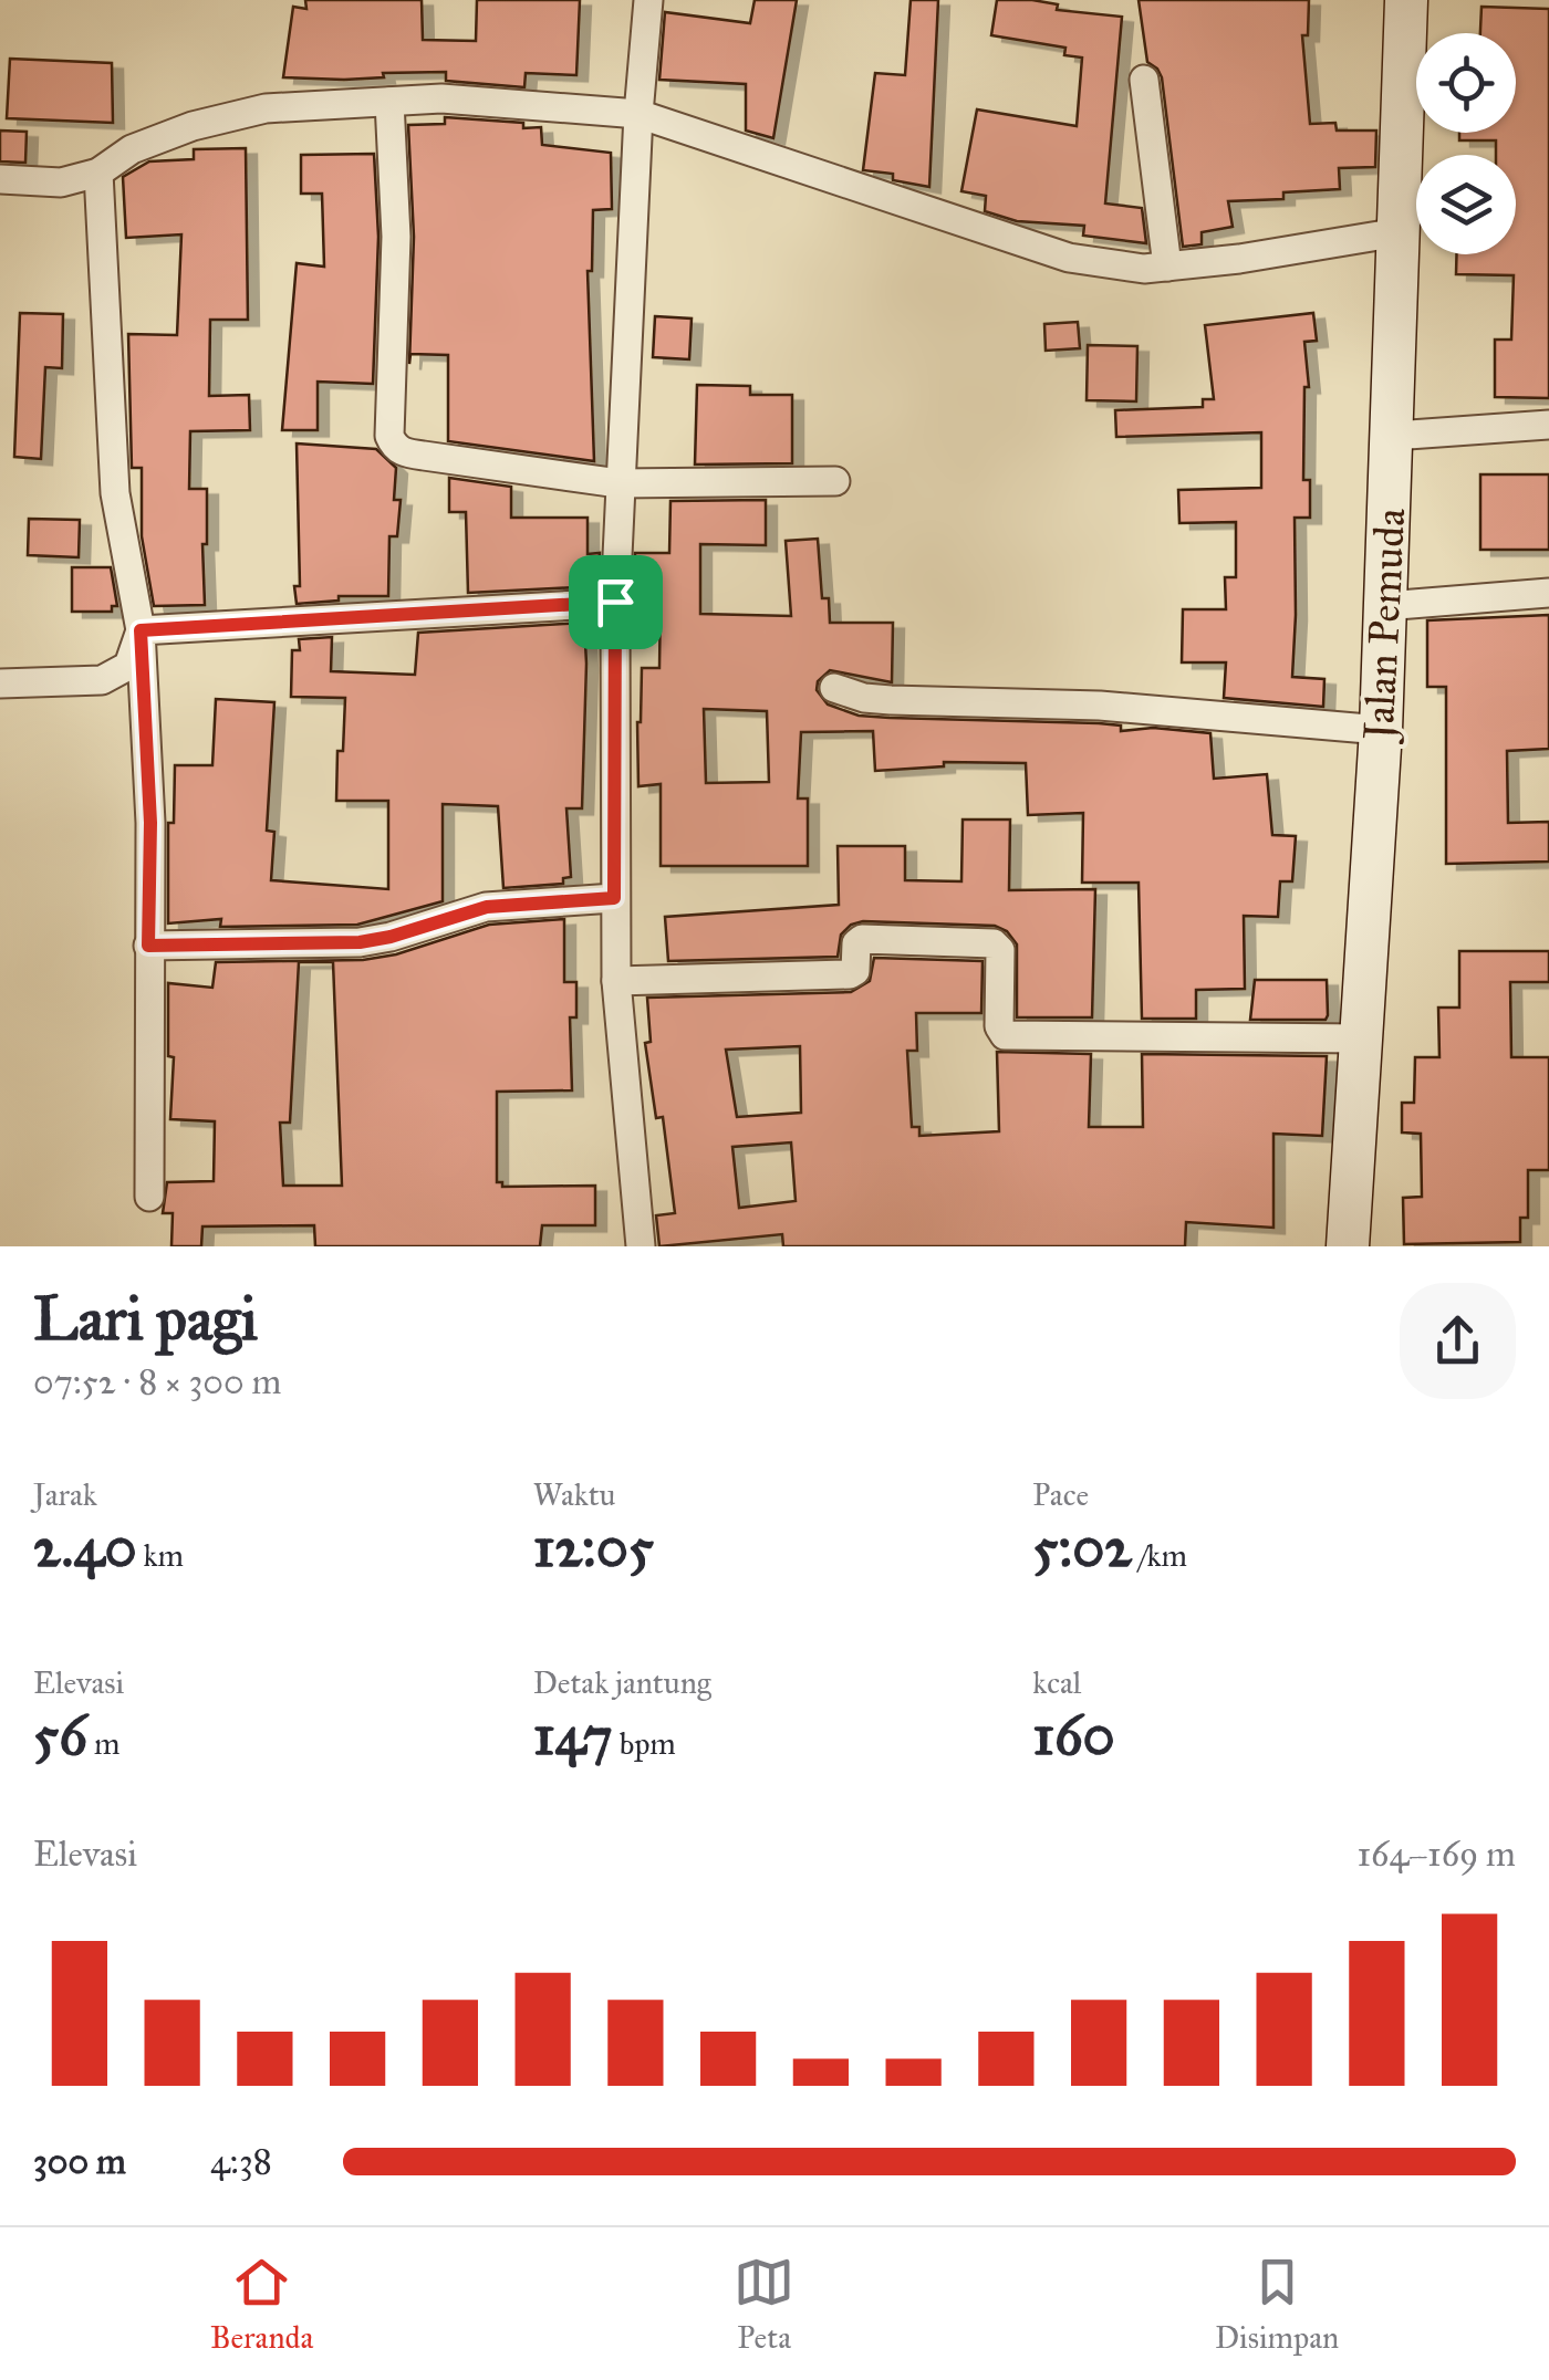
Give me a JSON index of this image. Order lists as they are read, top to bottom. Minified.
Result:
{"streets":{"main road":["Jalan Pemuda"]},"page":{"heading":["Lari pagi","07:52 · 8 × 300 m"],"stats":[["Jarak","2.40 km"],["Waktu","12:05"],["Pace","5:02 /km"],["Elevasi","56 m"],["Detak jantung","147 bpm"],["kcal","160"]],"chart":["Elevasi","164–169 m"],"list":[{"name":"300 m","note":"4:38"}],"tabs":["Beranda","Peta","Disimpan"]}}
